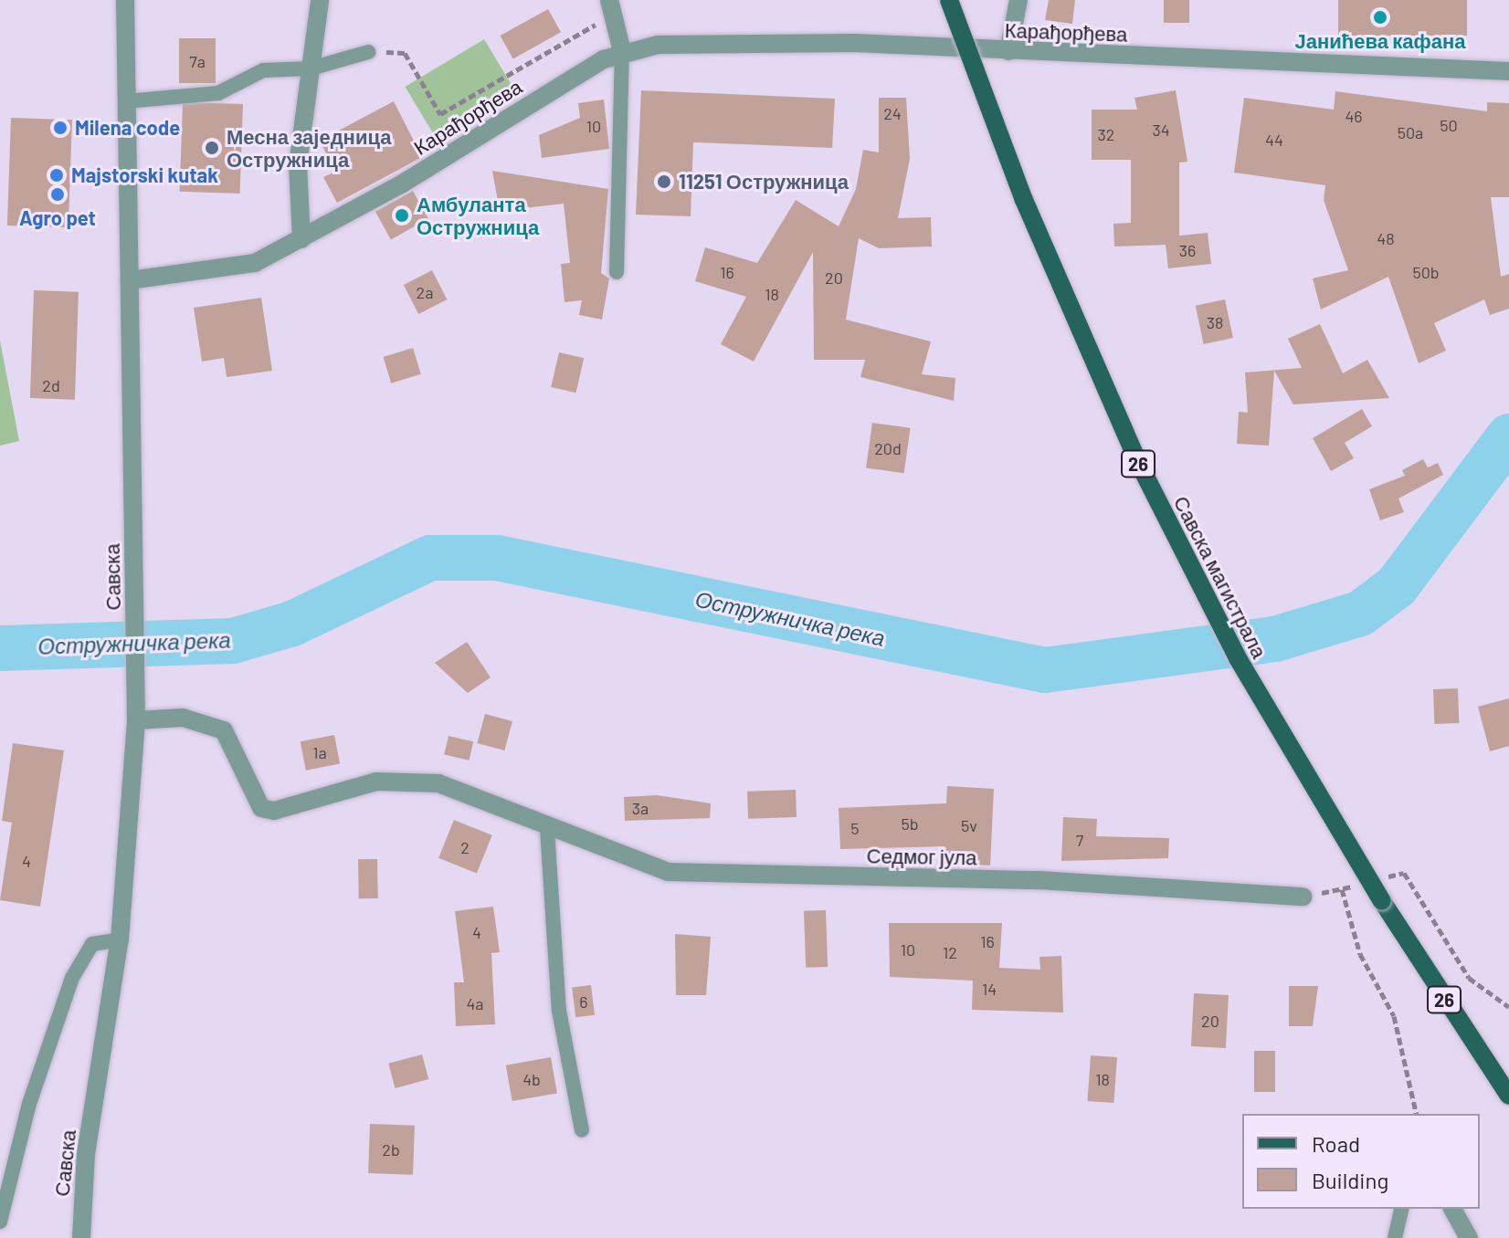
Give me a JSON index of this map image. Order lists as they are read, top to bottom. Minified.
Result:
{"streets":{"main road":["26","Савска магистрала"],"street":["Карађорђева","Савска","Седмог јула"]},"crossings":[["Карађорђева","Савска"],["Савска","Седмог јула"]],"water":["Остружничка река"],"places":["Јанићева кафана","Milena code","Месна заједница Остружница","Majstorski kutak","11251 Остружница","Agro pet","Амбуланта Остружница"],"house_numbers":["7a","24","46","50","10","34","50a","32","44","48","36","16","50b","20","2a","18","38","2d","20d","1a","3a","5b","5v","5","7","2","4","4","16","10","12","14","6","4a","20","4b","18","2b"],"legend":["Road","Building"]}
